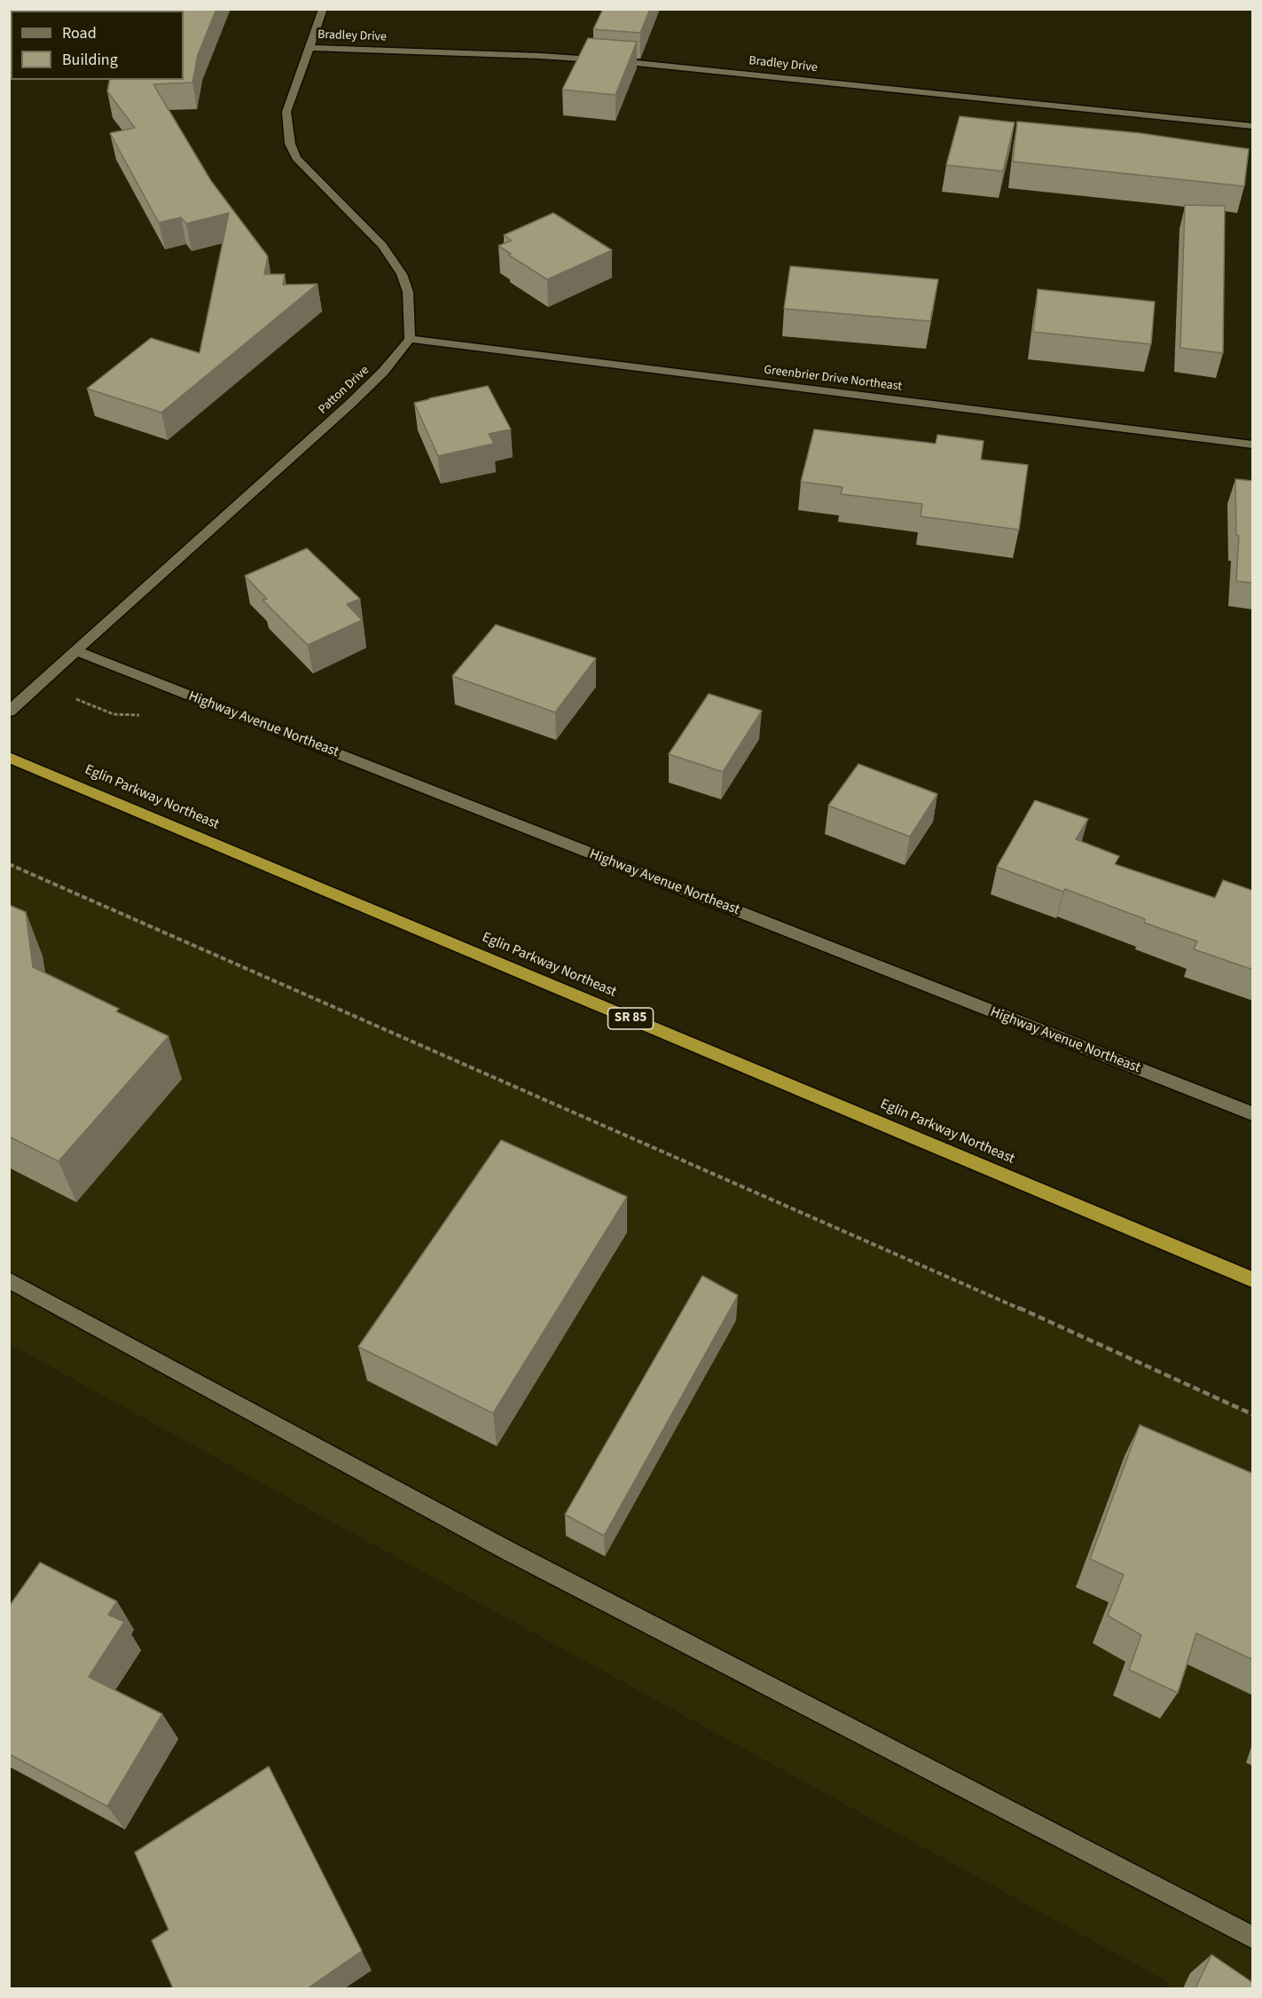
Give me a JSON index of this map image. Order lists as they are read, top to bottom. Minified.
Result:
{"streets":{"highway":["Eglin Parkway Northeast","SR 85"],"street":["Bradley Drive","Greenbrier Drive Northeast","Patton Drive","Highway Avenue Northeast"]},"crossings":[["Greenbrier Drive Northeast","Patton Drive"],["Patton Drive","Highway Avenue Northeast"]],"legend":["Road","Building"]}
